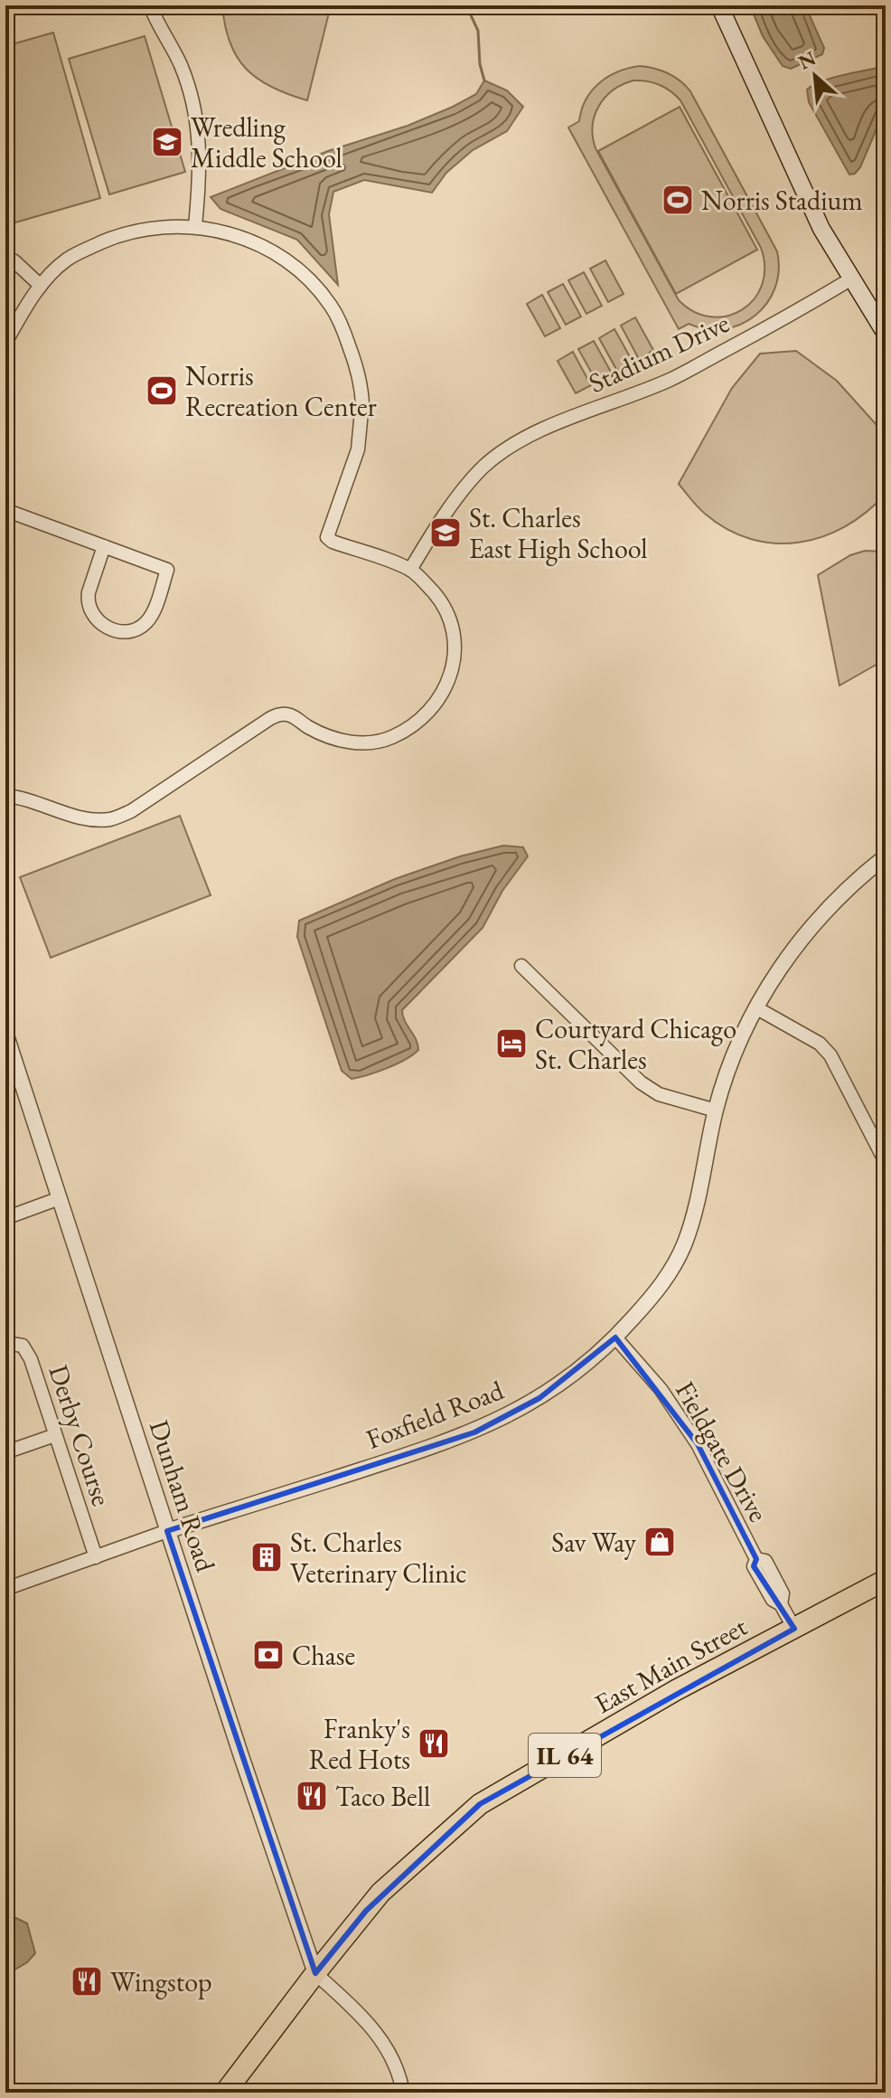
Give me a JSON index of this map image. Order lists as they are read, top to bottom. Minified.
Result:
{"streets":{"main road":["East Main Street","IL 64"],"street":["Stadium Drive","Foxfield Road","Derby Course","Fieldgate Drive","Dunham Road"]},"crossings":[["Foxfield Road","Derby Course"],["Foxfield Road","Fieldgate Drive"],["Foxfield Road","Dunham Road"],["Fieldgate Drive","East Main Street"],["Dunham Road","East Main Street"]],"places":{"school or university":["Wredling Middle School","St. Charles East High School"],"sports":["Norris Stadium","Norris Recreation Center"],"hotel":["Courtyard Chicago St. Charles"],"shop":["Sav Way"],"building":["St. Charles Veterinary Clinic"],"bank":["Chase"],"restaurant":["Franky's Red Hots","Taco Bell","Wingstop"]},"north":"top left"}
